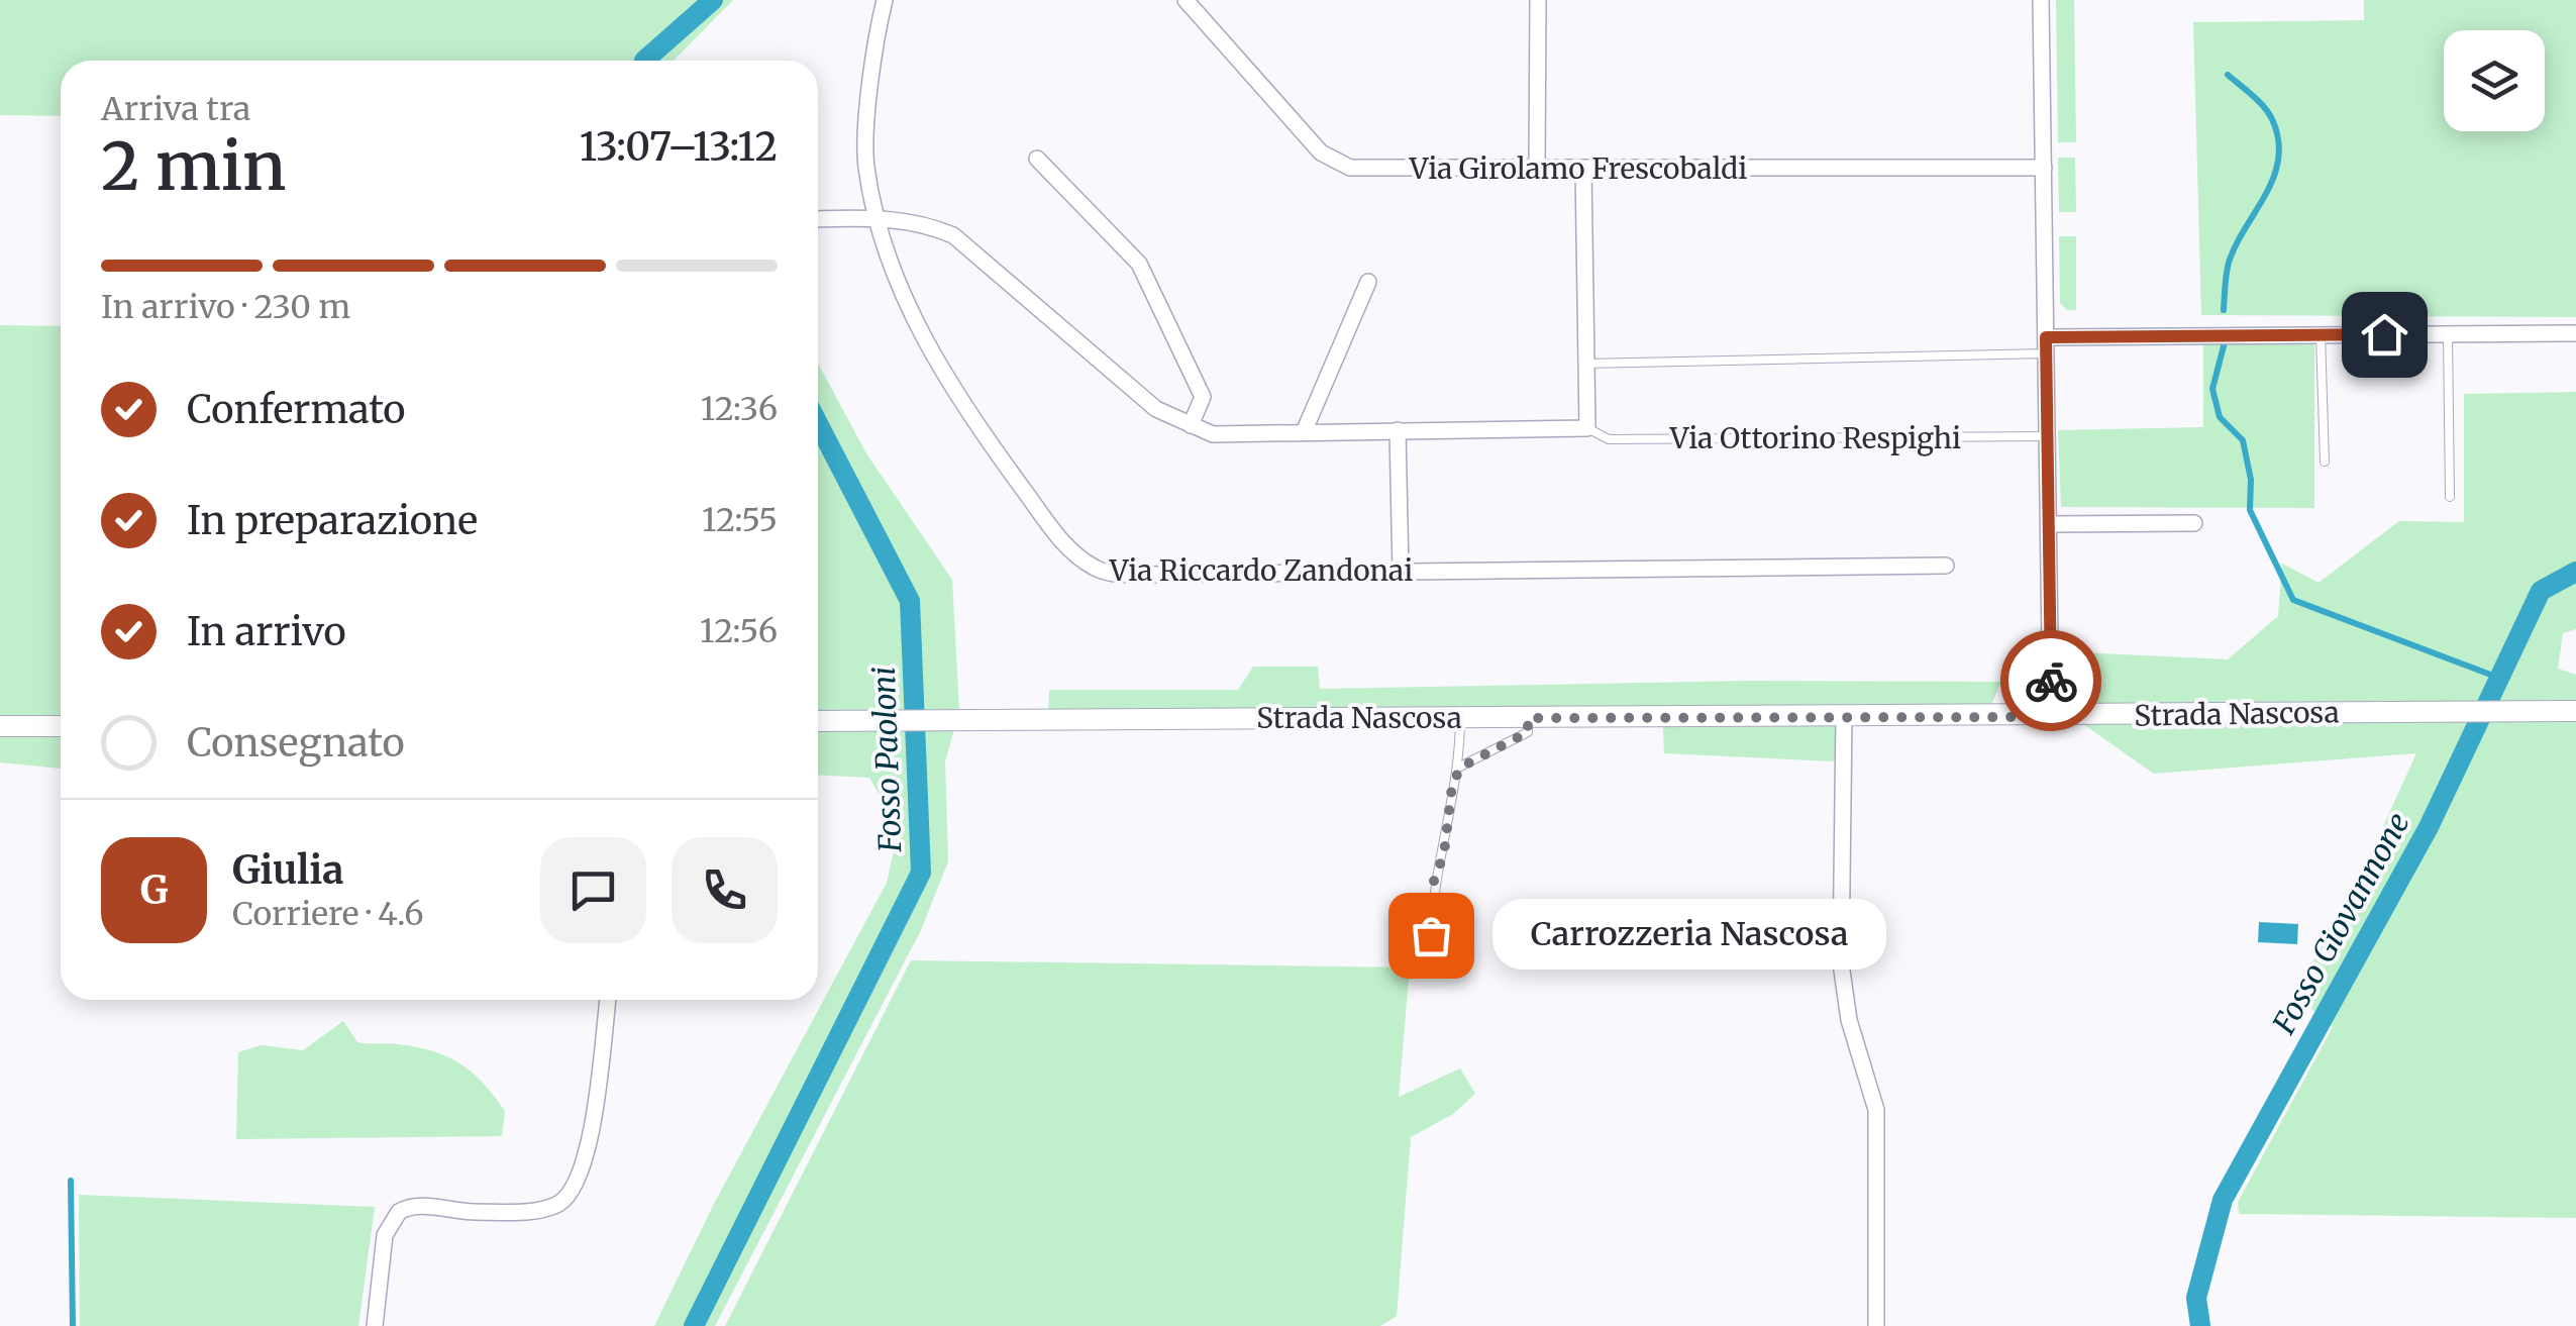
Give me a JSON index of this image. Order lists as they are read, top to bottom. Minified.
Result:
{"streets":{"street":["Via Girolamo Frescobaldi","Via Riccardo Zandonai","Strada Nascosa"],"lane":["Via Ottorino Respighi"]},"water":["Fosso Paoloni","Fosso Giovannone"],"places":["Carrozzeria Nascosa"],"page":{"heading":["2 min","Arriva tra","13:07–13:12"],"panel":["Giulia","Corriere · 4.6"],"bar":"In arrivo · 230 m","list":[["Confermato","12:36"],["In preparazione","12:55"],["In arrivo","12:56"],"Consegnato"],"round":"G","bubble":"Carrozzeria Nascosa"}}
